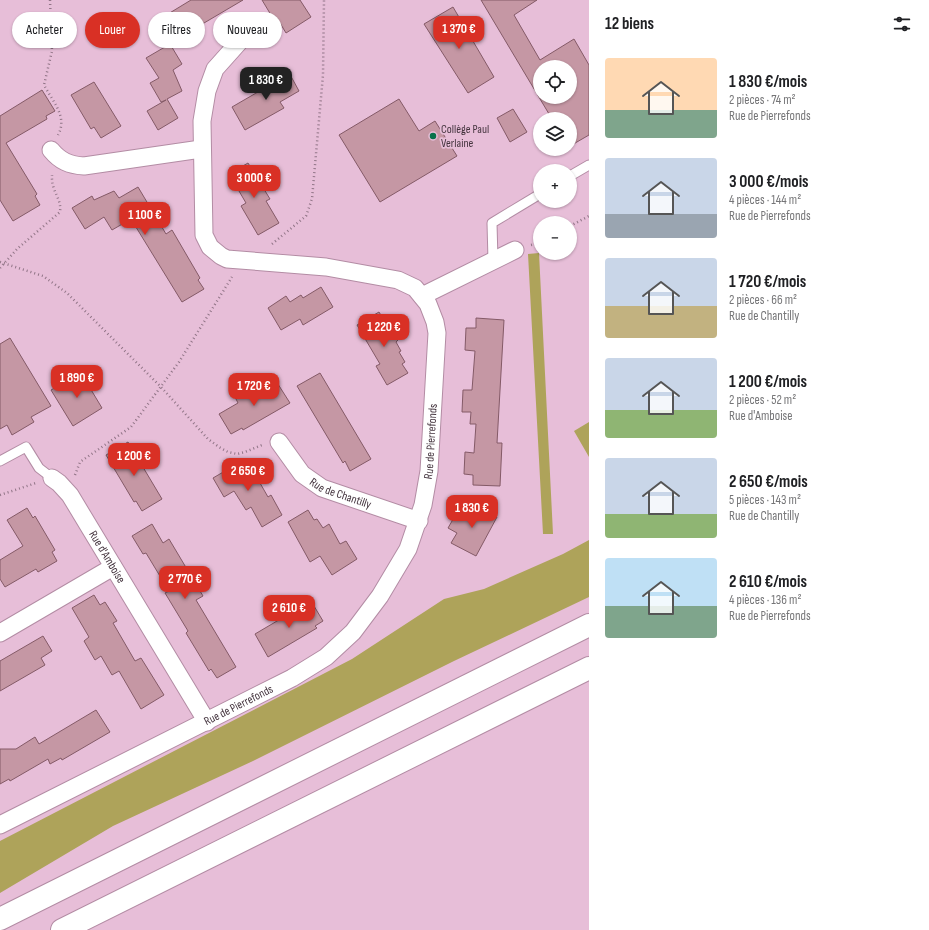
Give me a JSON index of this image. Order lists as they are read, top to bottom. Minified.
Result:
{"streets":{"street":["Rue de Pierrefonds","Rue de Chantilly","Rue d'Amboise"]},"crossings":[["Rue de Pierrefonds","Rue de Chantilly"],["Rue de Pierrefonds","Rue d'Amboise"]],"places":["Collège Paul Verlaine"],"page":{"heading":"12 biens","chip":["Acheter","Louer","Filtres","Nouveau"],"price":["1 370 €","1 830 €","3 000 €","1 100 €","1 220 €","1 890 €","1 720 €","1 200 €","2 650 €","1 830 €","2 770 €","2 610 €"],"list":[{"name":"1 830 €/mois","note":"2 pièces · 74 m² · Rue de Pierrefonds"},{"name":"3 000 €/mois","note":"4 pièces · 144 m² · Rue de Pierrefonds"},{"name":"1 720 €/mois","note":"2 pièces · 66 m² · Rue de Chantilly"},{"name":"1 200 €/mois","note":"2 pièces · 52 m² · Rue d'Amboise"},{"name":"2 650 €/mois","note":"5 pièces · 143 m² · Rue de Chantilly"},{"name":"2 610 €/mois","note":"4 pièces · 136 m² · Rue de Pierrefonds"}],"map_buttons":["+","−"]}}
